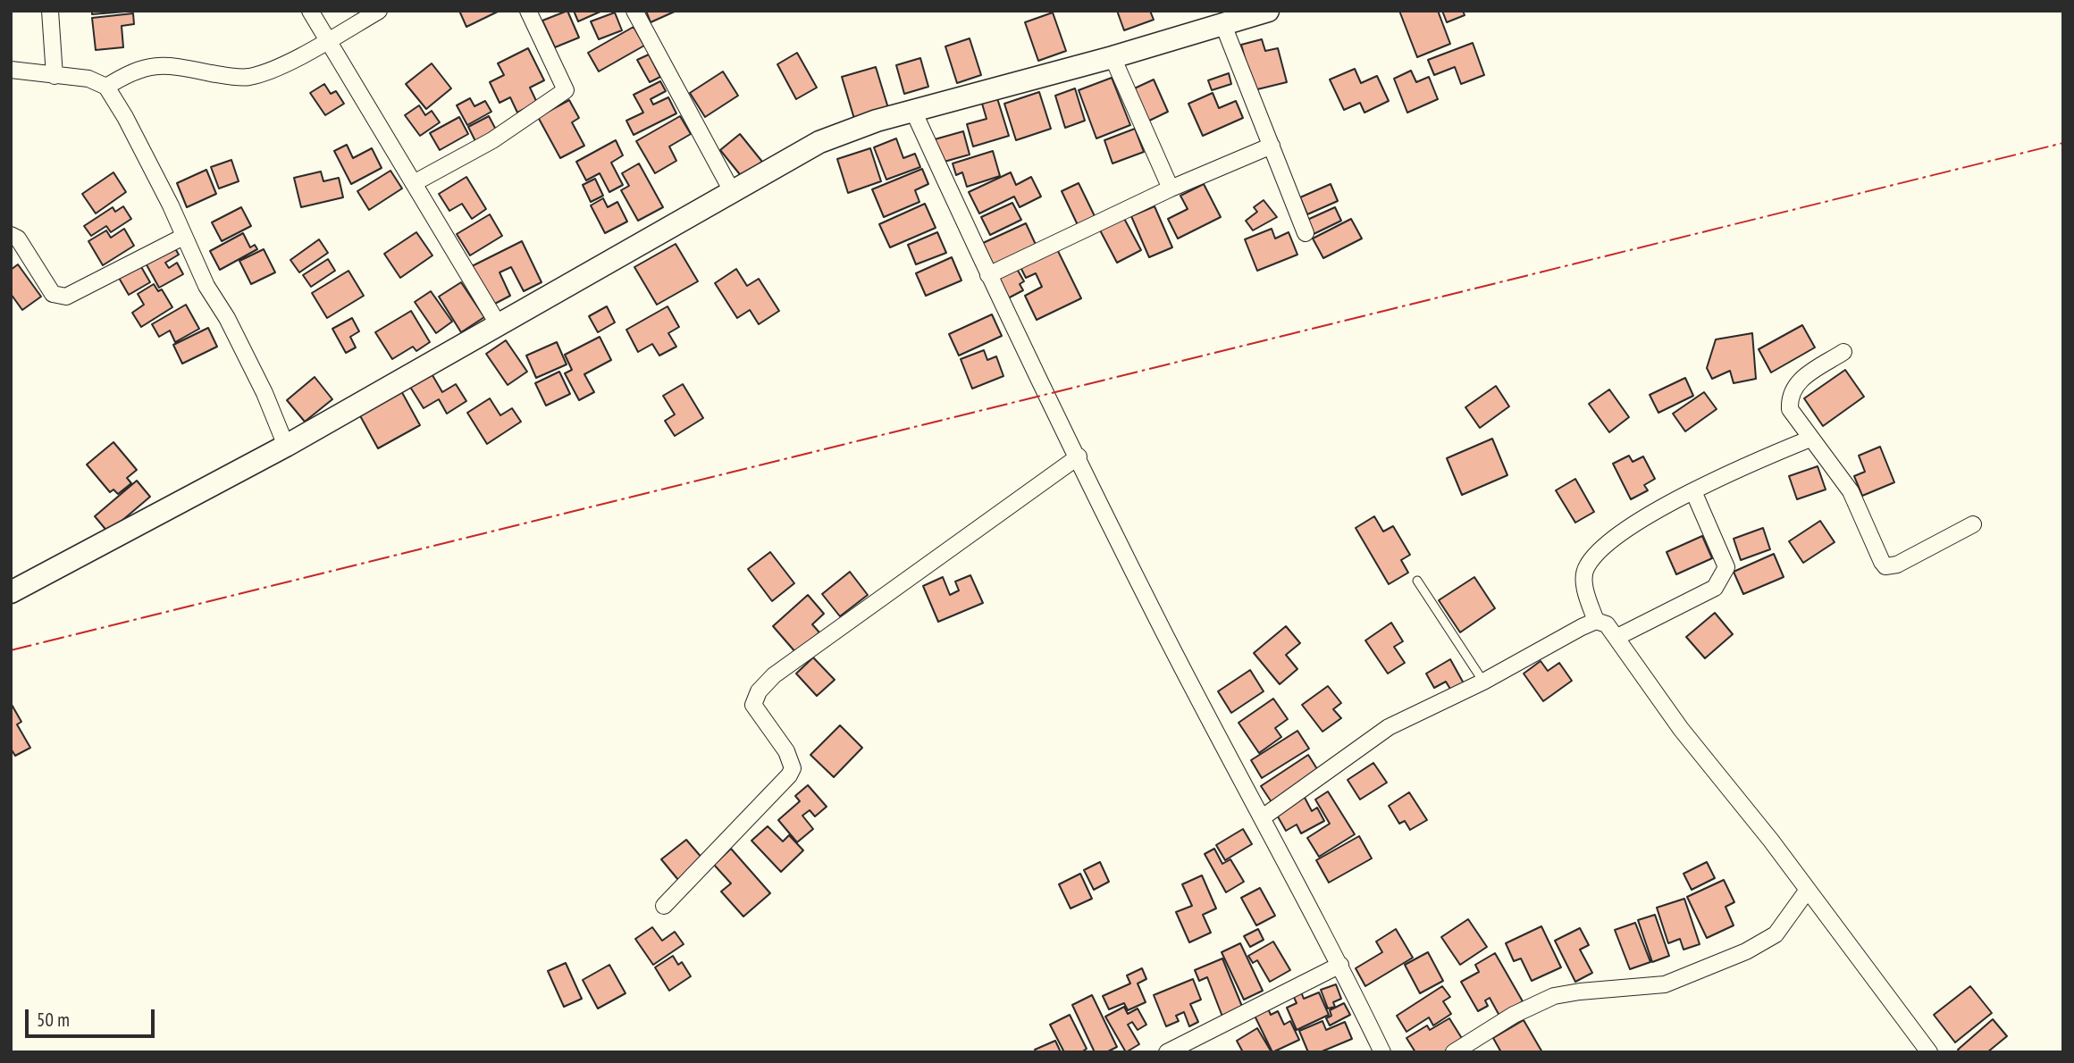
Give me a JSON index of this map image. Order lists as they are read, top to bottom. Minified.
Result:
{"scale_bar":"50 m"}
